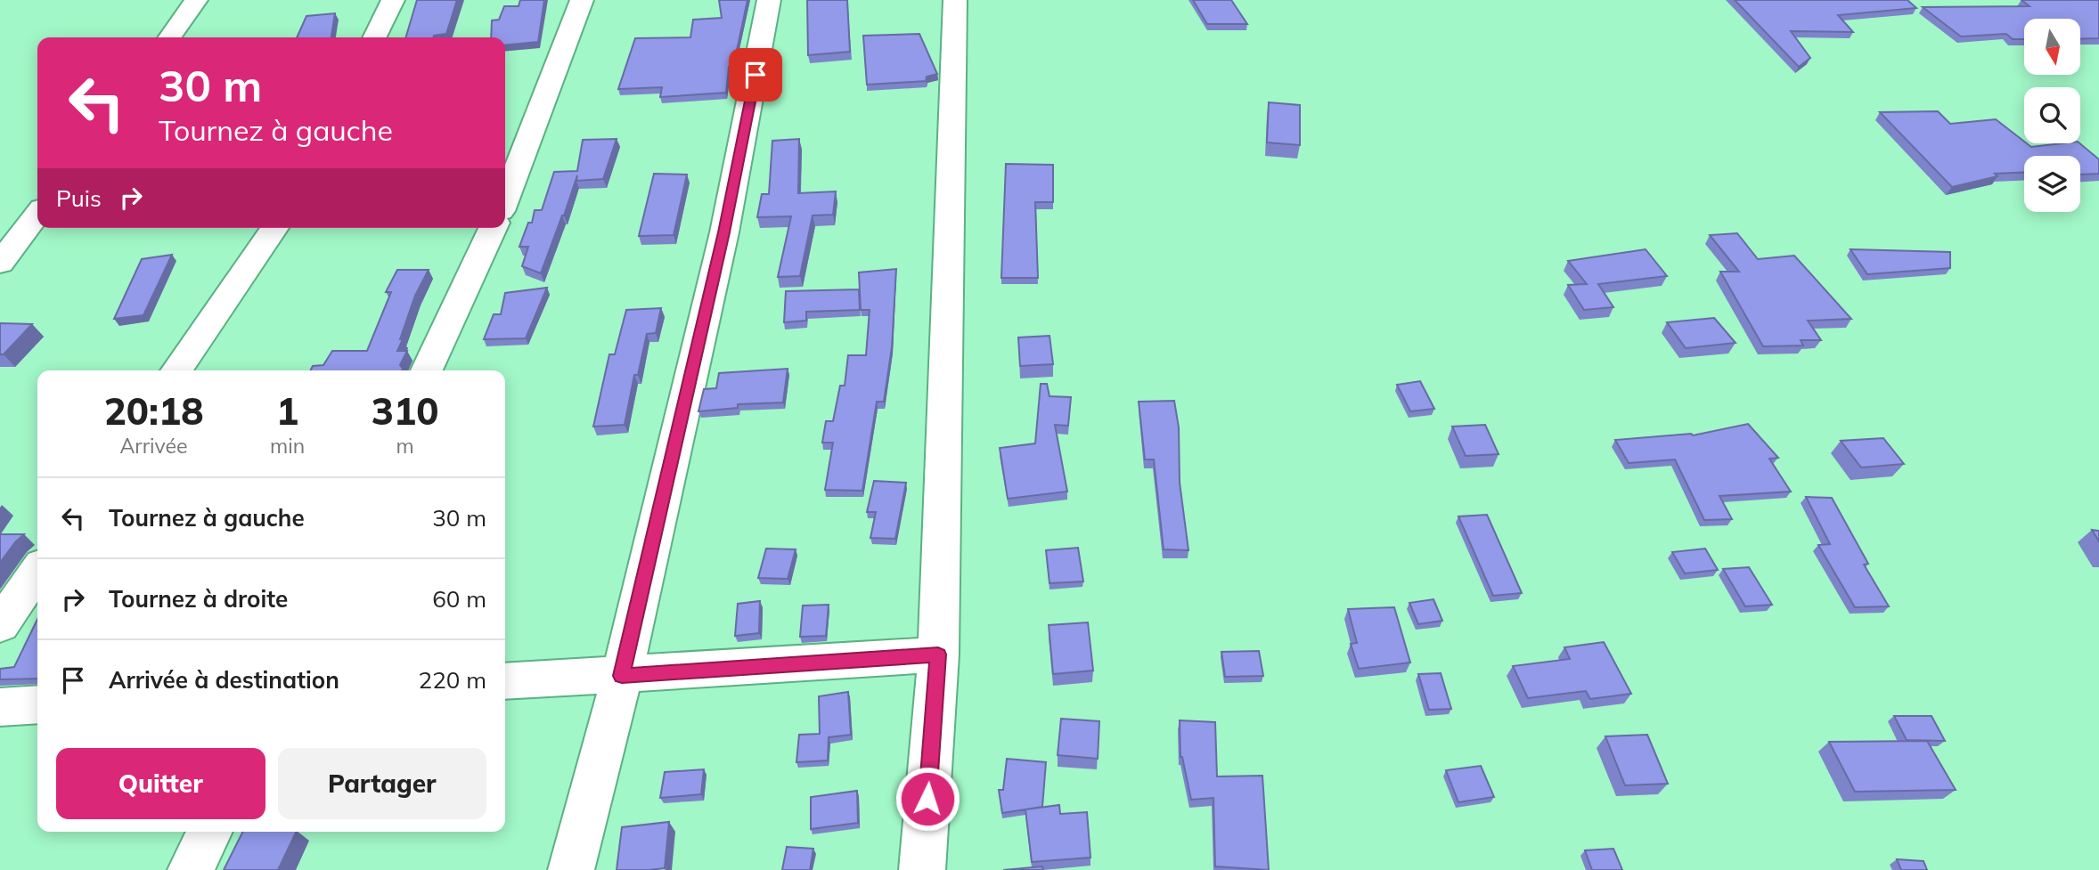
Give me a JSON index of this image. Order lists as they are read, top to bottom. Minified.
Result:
{"north":"bottom","page":{"turn":["30 m","Tournez à gauche"],"then":"Puis","eta":["20:18","Arrivée","1","min","310","m"],"list":[{"name":"Tournez à gauche","value":"30 m"},{"name":"Tournez à droite","value":"60 m"},{"name":"Arrivée à destination","value":"220 m"}],"buttons":["Quitter","Partager"]}}
